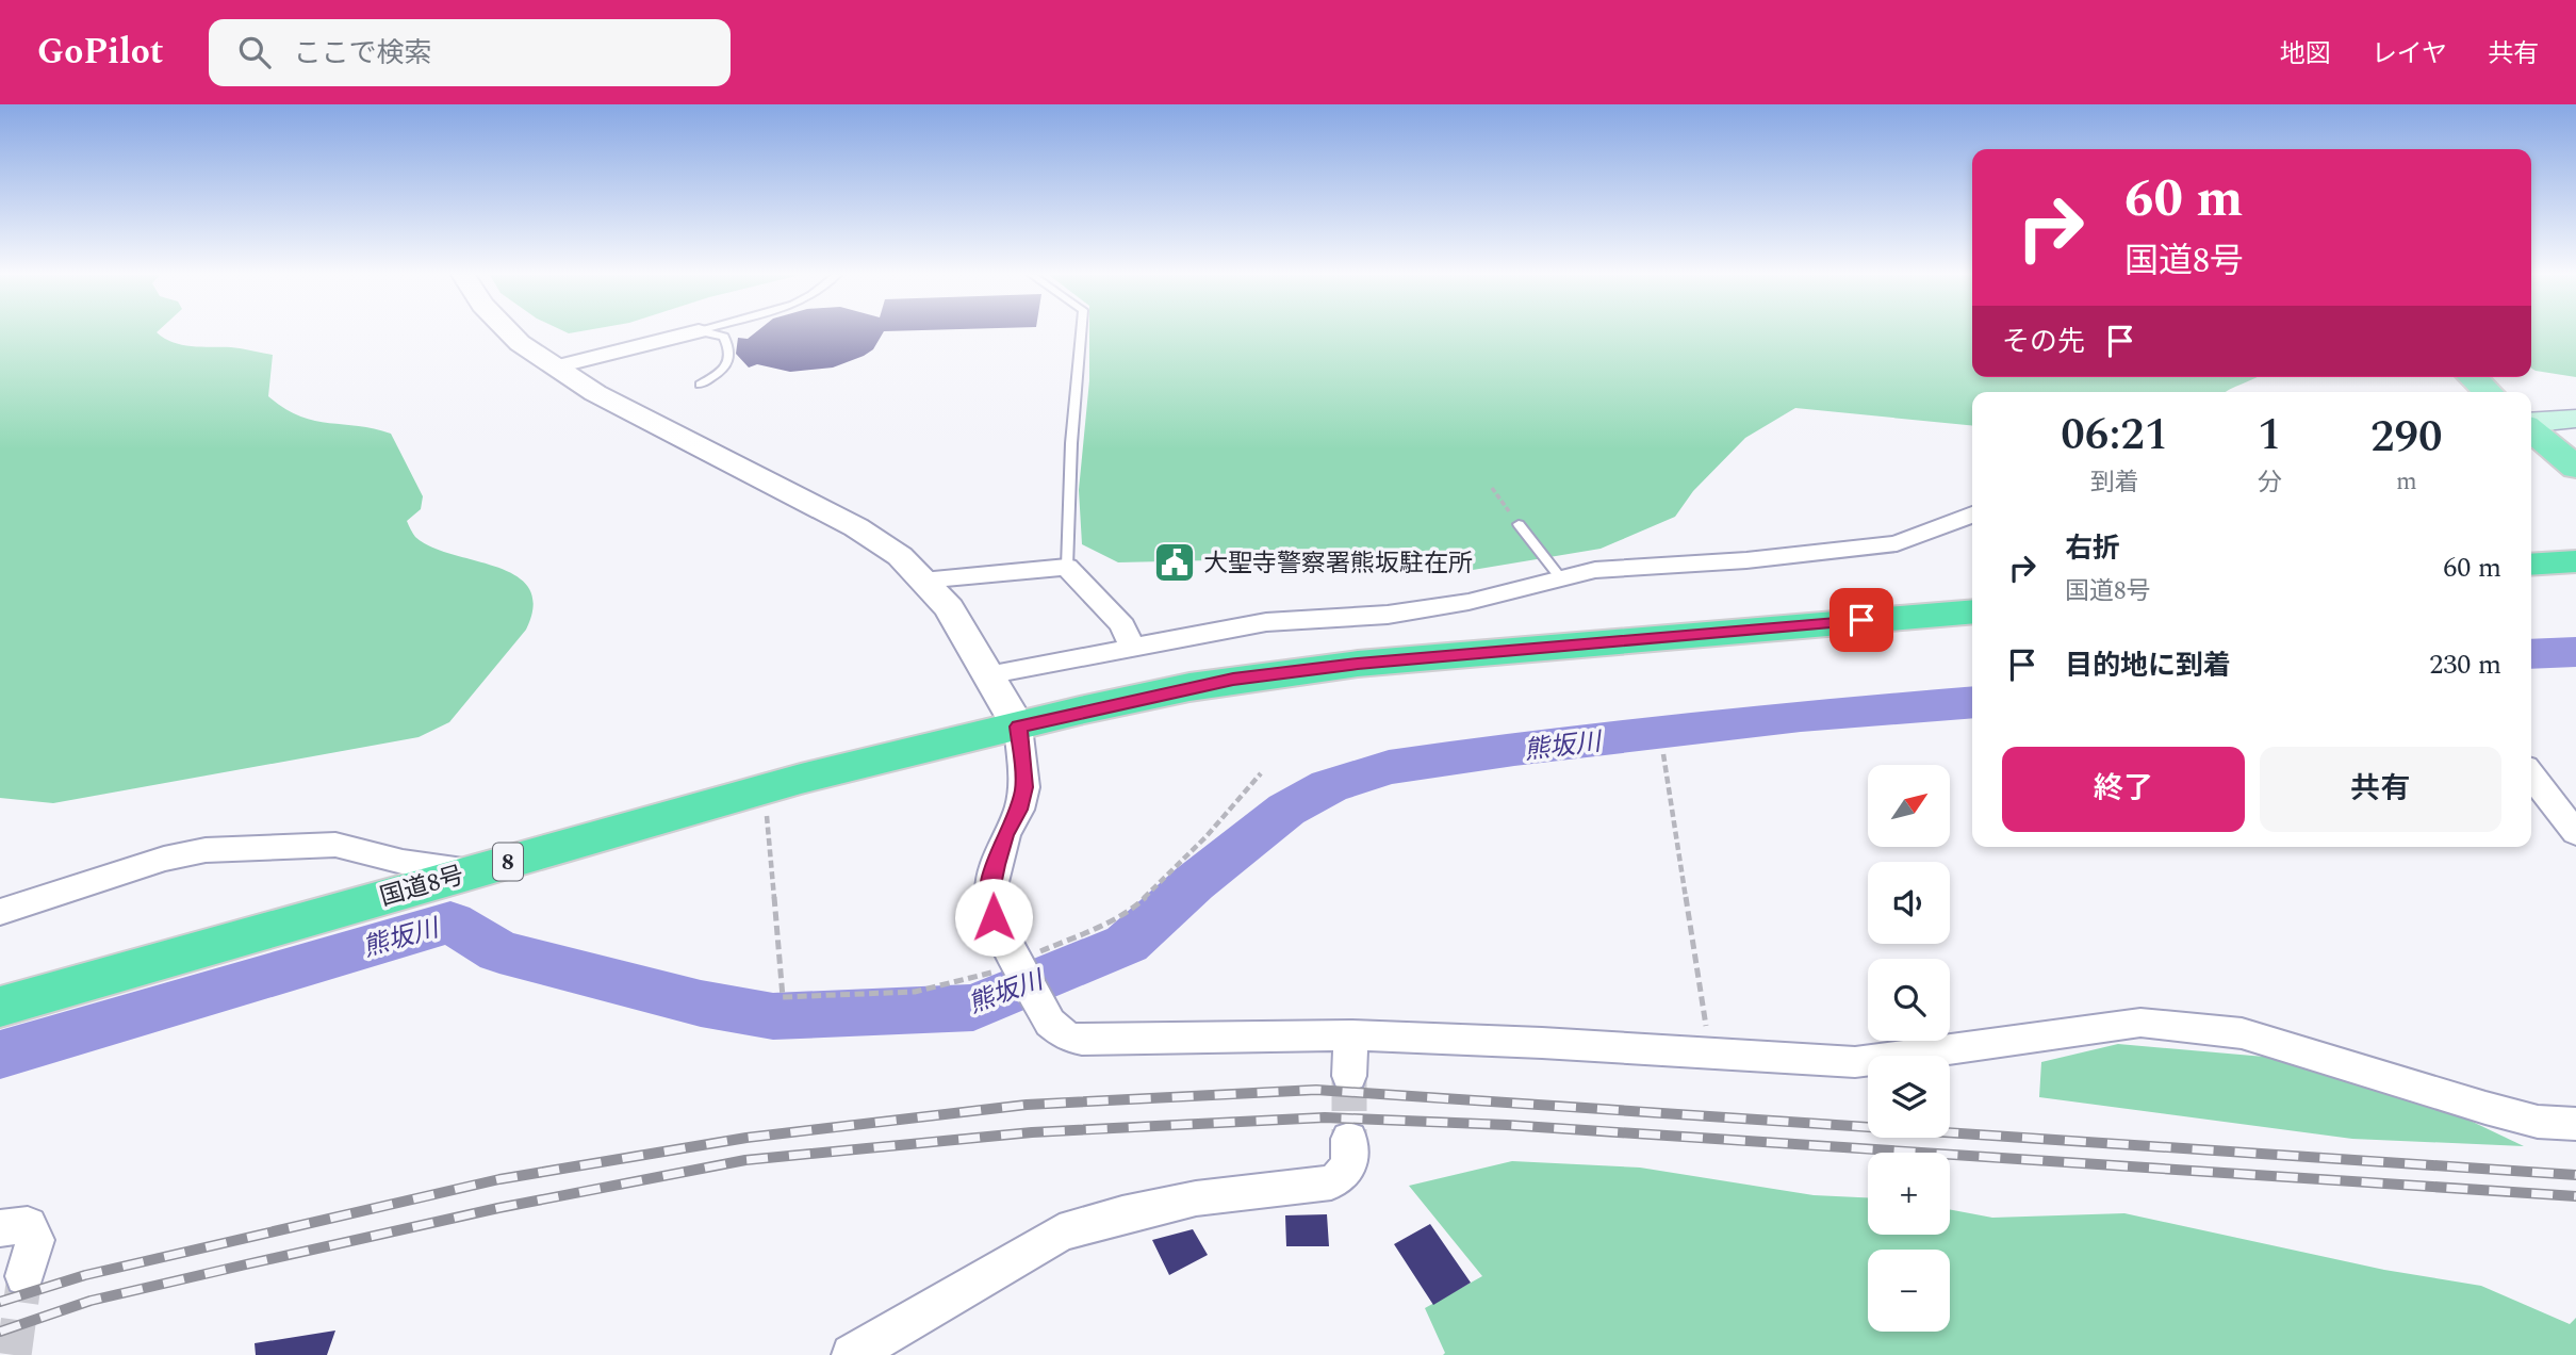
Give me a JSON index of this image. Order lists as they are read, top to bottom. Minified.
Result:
{"streets":{"highway":["8","国道8号"]},"water":["熊坂川"],"places":{"public building":["大聖寺警察署熊坂駐在所"]},"north":"top right","page":{"header":"GoPilot","search":"ここで検索","nav":["地図","レイヤ","共有"],"turn":["60 m","国道8号"],"then":"その先","eta":["06:21","到着","1","分","290","m"],"list":[{"name":"右折","note":"国道8号","value":"60 m"},{"name":"目的地に到着","value":"230 m"}],"buttons":["終了","共有"],"map_buttons":["+","−"]}}
